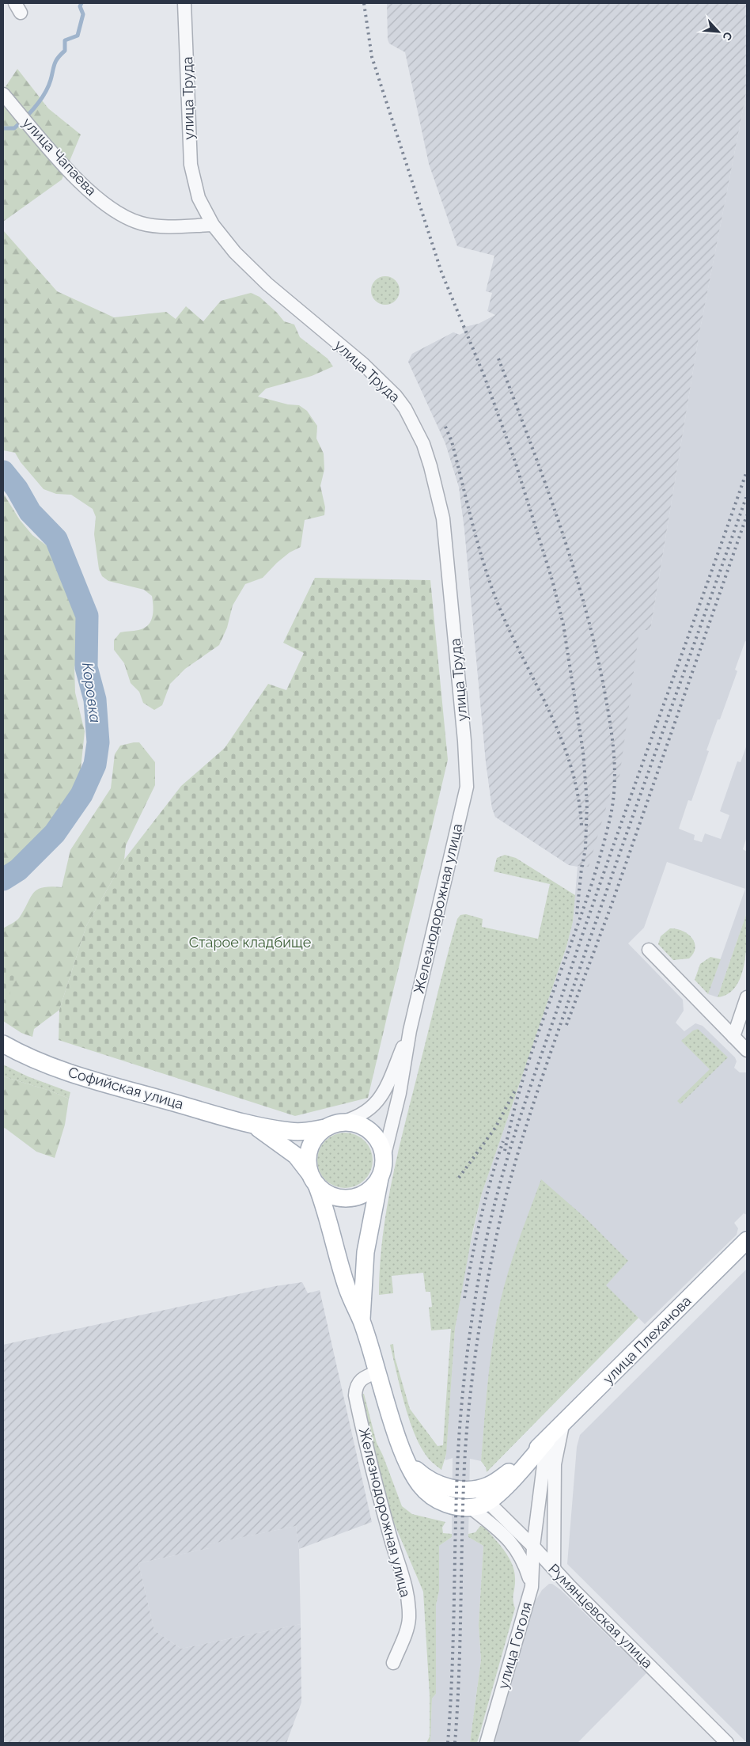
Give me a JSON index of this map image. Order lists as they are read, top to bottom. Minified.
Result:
{"streets":{"main road":["Железнодорожная улица","Софийская улица","улица Плеханова"],"street":["улица Труда","улица Чапаева","Румянцевская улица","улица Гоголя"]},"crossings":[["улица Труда","улица Чапаева"],["улица Труда","Железнодорожная улица"],["Железнодорожная улица","Софийская улица"],["Железнодорожная улица","улица Плеханова"],["Железнодорожная улица","Румянцевская улица"],["улица Плеханова","Румянцевская улица"],["улица Плеханова","улица Гоголя"],["Румянцевская улица","улица Гоголя"]],"water":["Коровка"],"parks":["Старое кладбище"],"north":"bottom right"}
